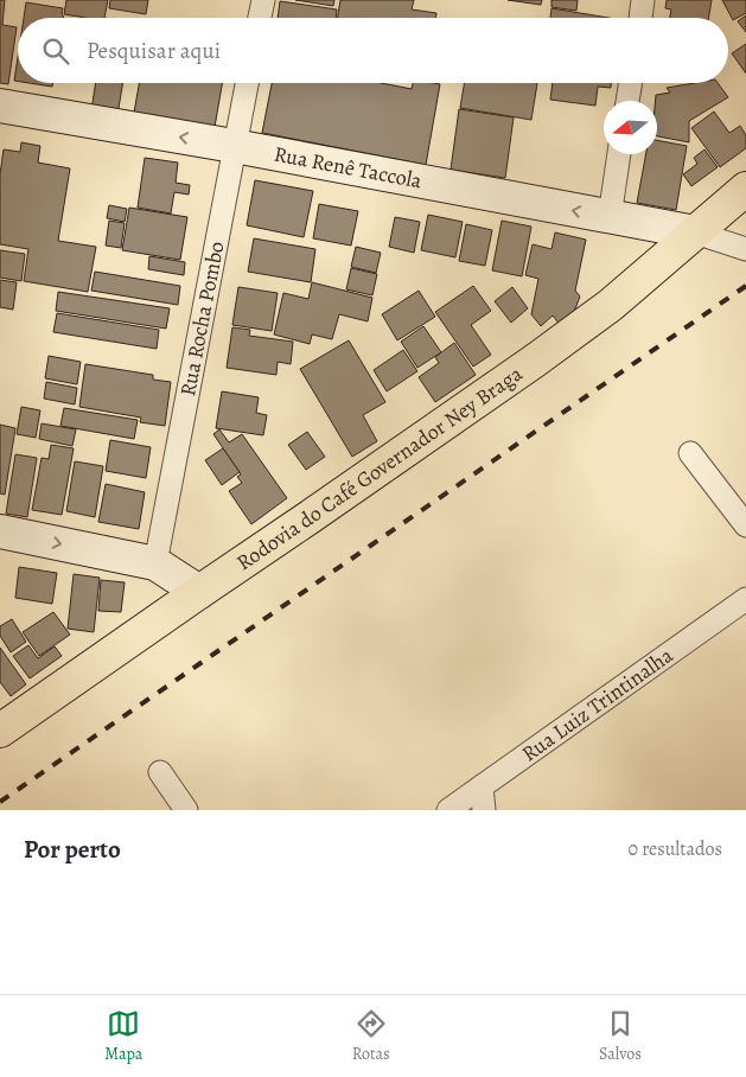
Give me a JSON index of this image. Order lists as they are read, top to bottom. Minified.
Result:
{"streets":{"main road":["Rua Renê Taccola","Rodovia do Café Governador Ney Braga"],"street":["Rua Rocha Pombo","Rua Luiz Trintinalha"]},"crossings":[["Rua Renê Taccola","Rua Rocha Pombo"],["Rua Renê Taccola","Rodovia do Café Governador Ney Braga"]],"one_way":["Rua Renê Taccola"],"north":"left","page":{"search":"Pesquisar aqui","heading":["Por perto","0 resultados"],"nav":["Mapa","Rotas","Salvos"]}}
